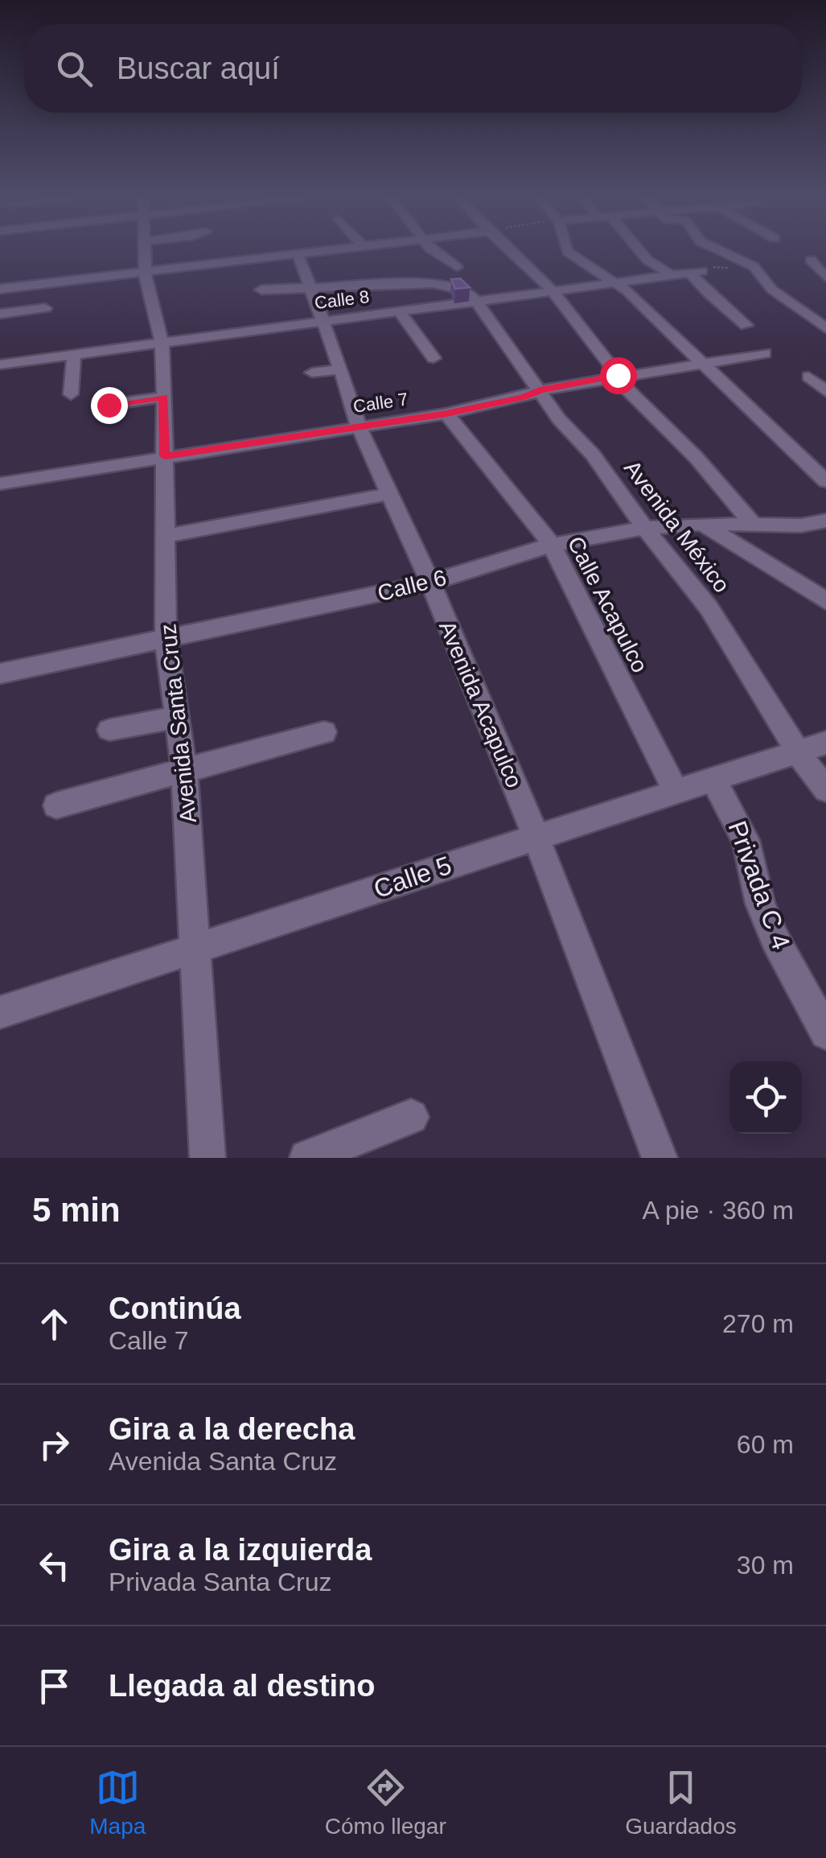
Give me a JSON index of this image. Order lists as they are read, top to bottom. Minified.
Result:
{"streets":{"street":["Calle 8","Calle 7","Avenida México","Calle 6","Calle Acapulco","Avenida Acapulco","Avenida Santa Cruz","Calle 5","Privada C 4"]},"crossings":[["Calle 8","Avenida México"],["Calle 8","Avenida Acapulco"],["Calle 8","Avenida Santa Cruz"],["Calle 7","Avenida México"],["Calle 7","Calle Acapulco"],["Calle 7","Avenida Acapulco"],["Calle 7","Avenida Santa Cruz"],["Avenida México","Calle 6"],["Avenida México","Calle 5"],["Calle 6","Calle Acapulco"],["Calle 6","Avenida Acapulco"],["Calle 6","Avenida Santa Cruz"],["Calle Acapulco","Calle 5"],["Avenida Acapulco","Calle 5"],["Avenida Santa Cruz","Calle 5"],["Calle 5","Privada C 4"]],"page":{"search":"Buscar aquí","heading":["5 min","A pie · 360 m"],"list":[["Continúa","Calle 7","270 m"],["Gira a la derecha","Avenida Santa Cruz","60 m"],["Gira a la izquierda","Privada Santa Cruz","30 m"],"Llegada al destino"],"nav":["Mapa","Cómo llegar","Guardados"]}}
